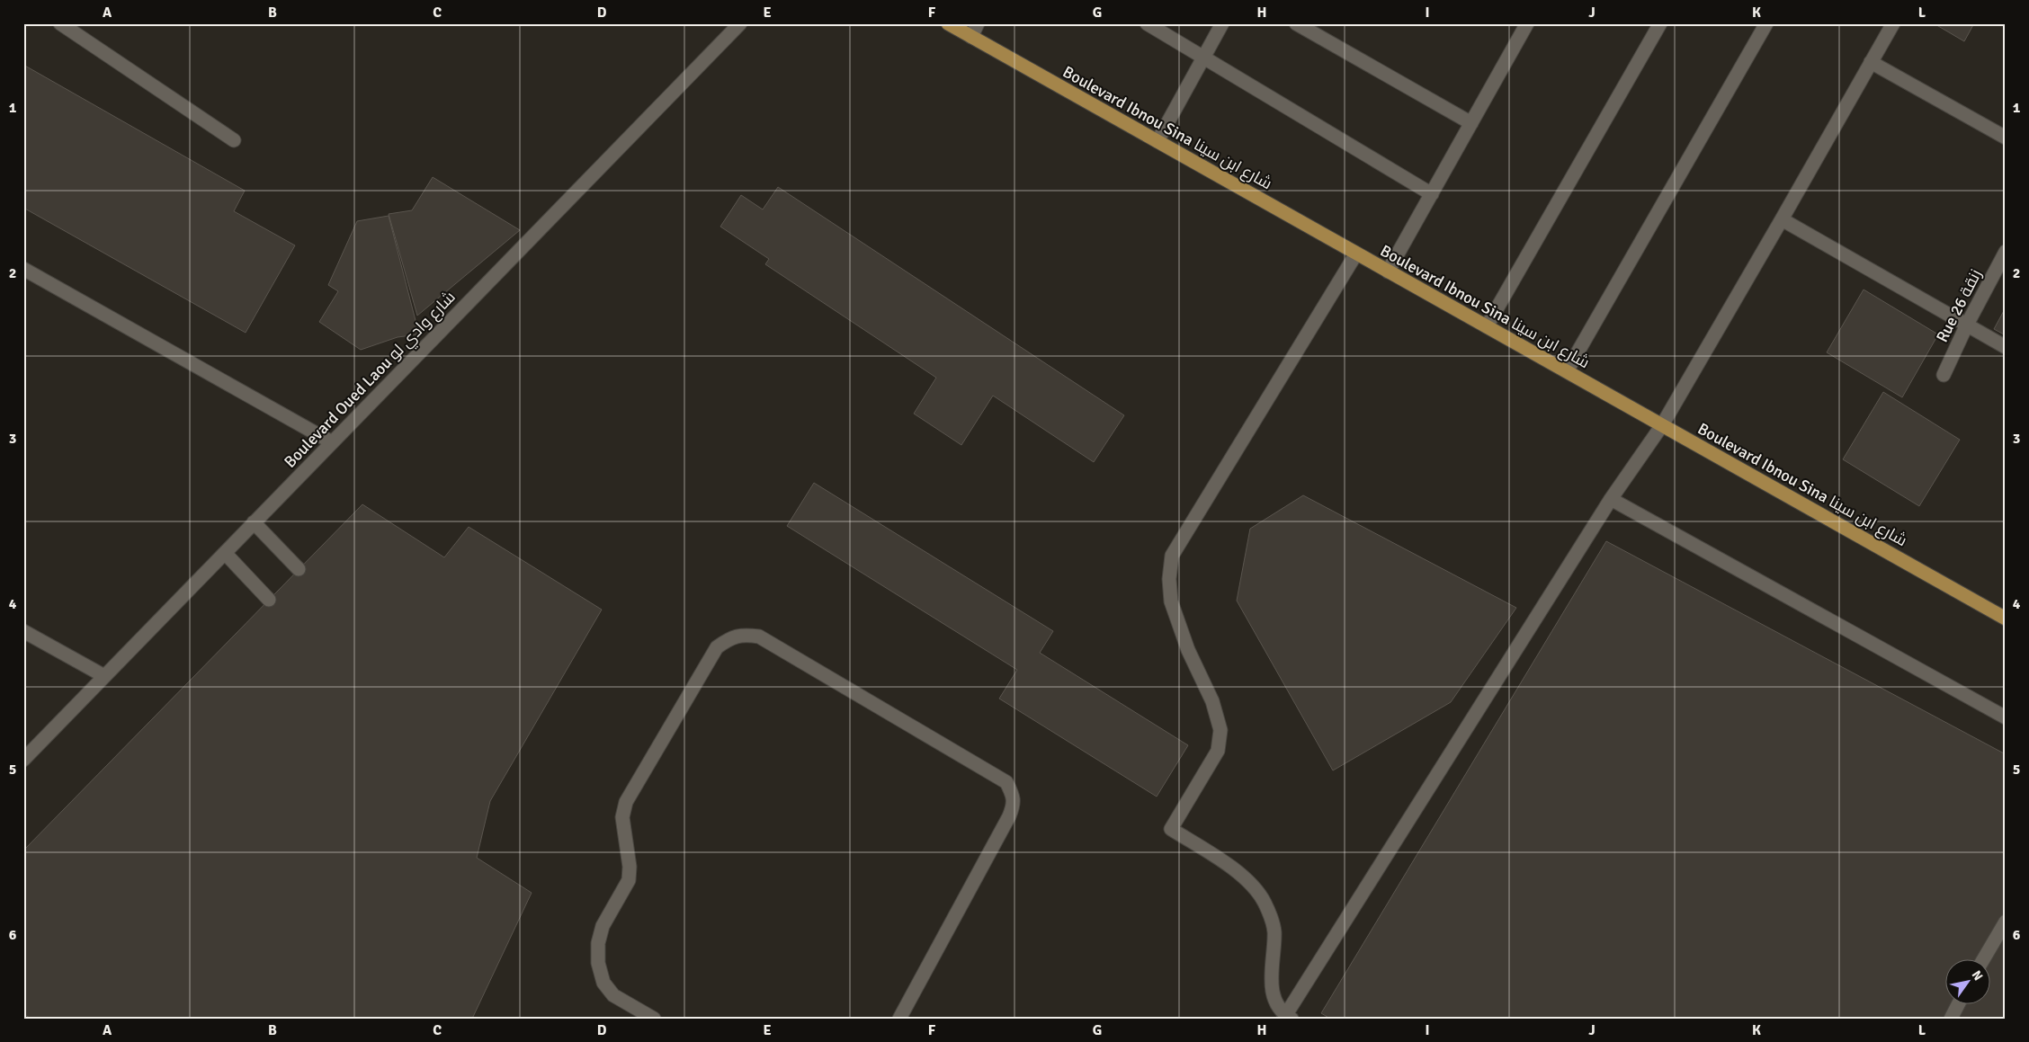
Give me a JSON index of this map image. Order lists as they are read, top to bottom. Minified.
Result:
{"streets":{"main road":["Boulevard Ibnou Sina شارع ابن سينا"],"street":["Rue 26 زنقة","Boulevard Oued Laou شارع وادي لو"]},"north":"top right","grid":{"columns":["A","B","C","D","E","F","G","H","I","J","K","L"],"rows":["1","2","3","4","5","6"]}}
